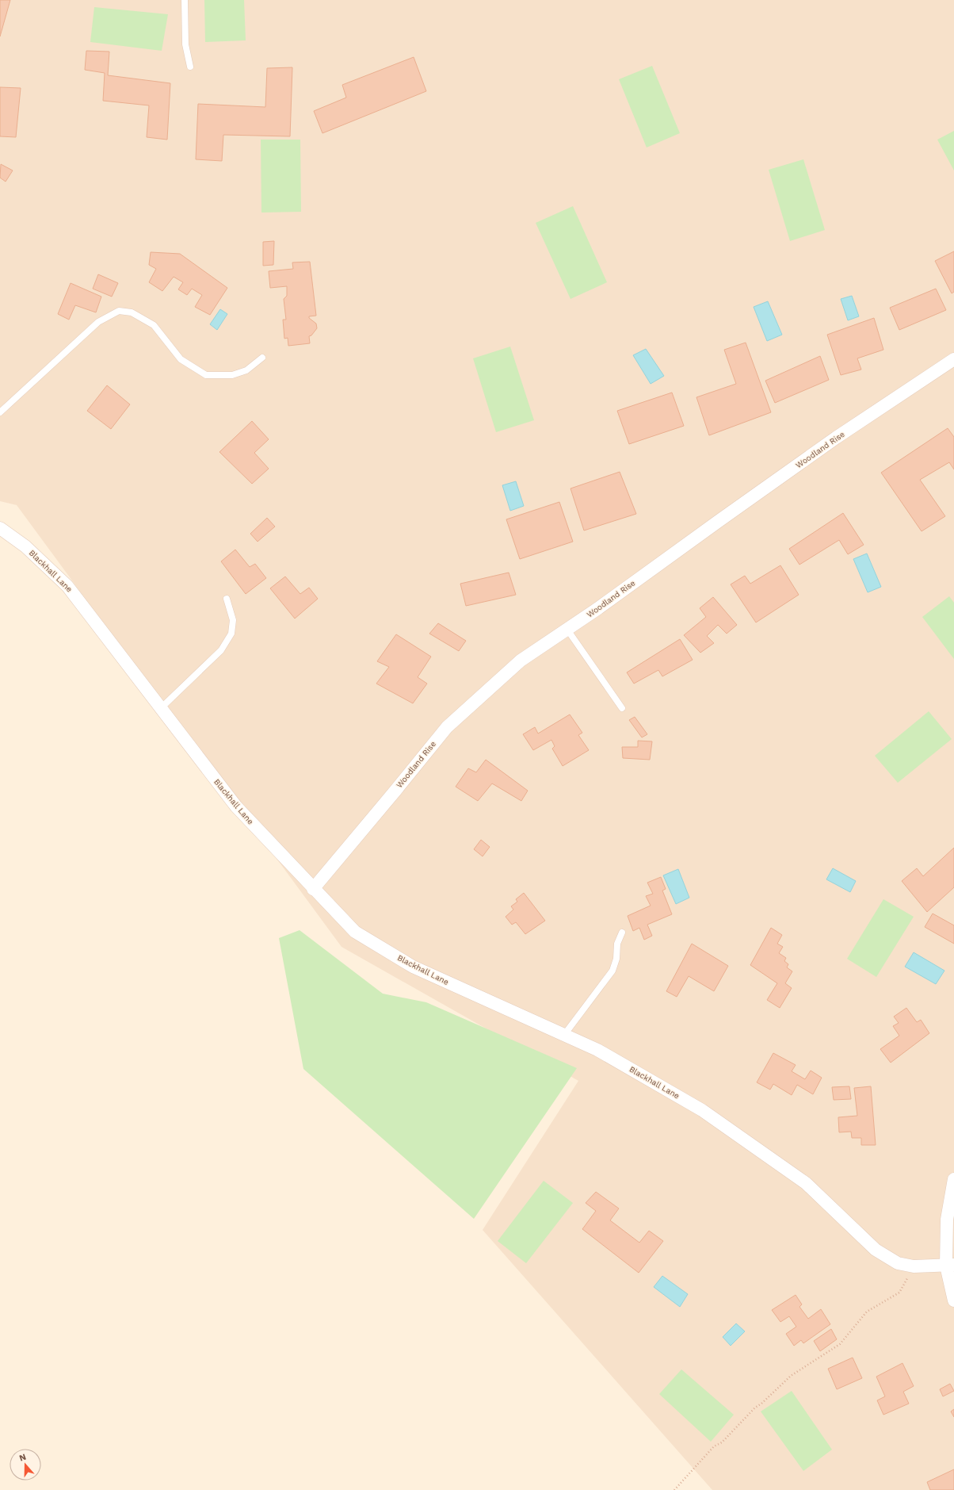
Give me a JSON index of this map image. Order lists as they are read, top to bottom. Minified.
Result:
{"streets":{"street":["Woodland Rise","Blackhall Lane"]},"crossings":[["Woodland Rise","Blackhall Lane"]],"north":"top"}
